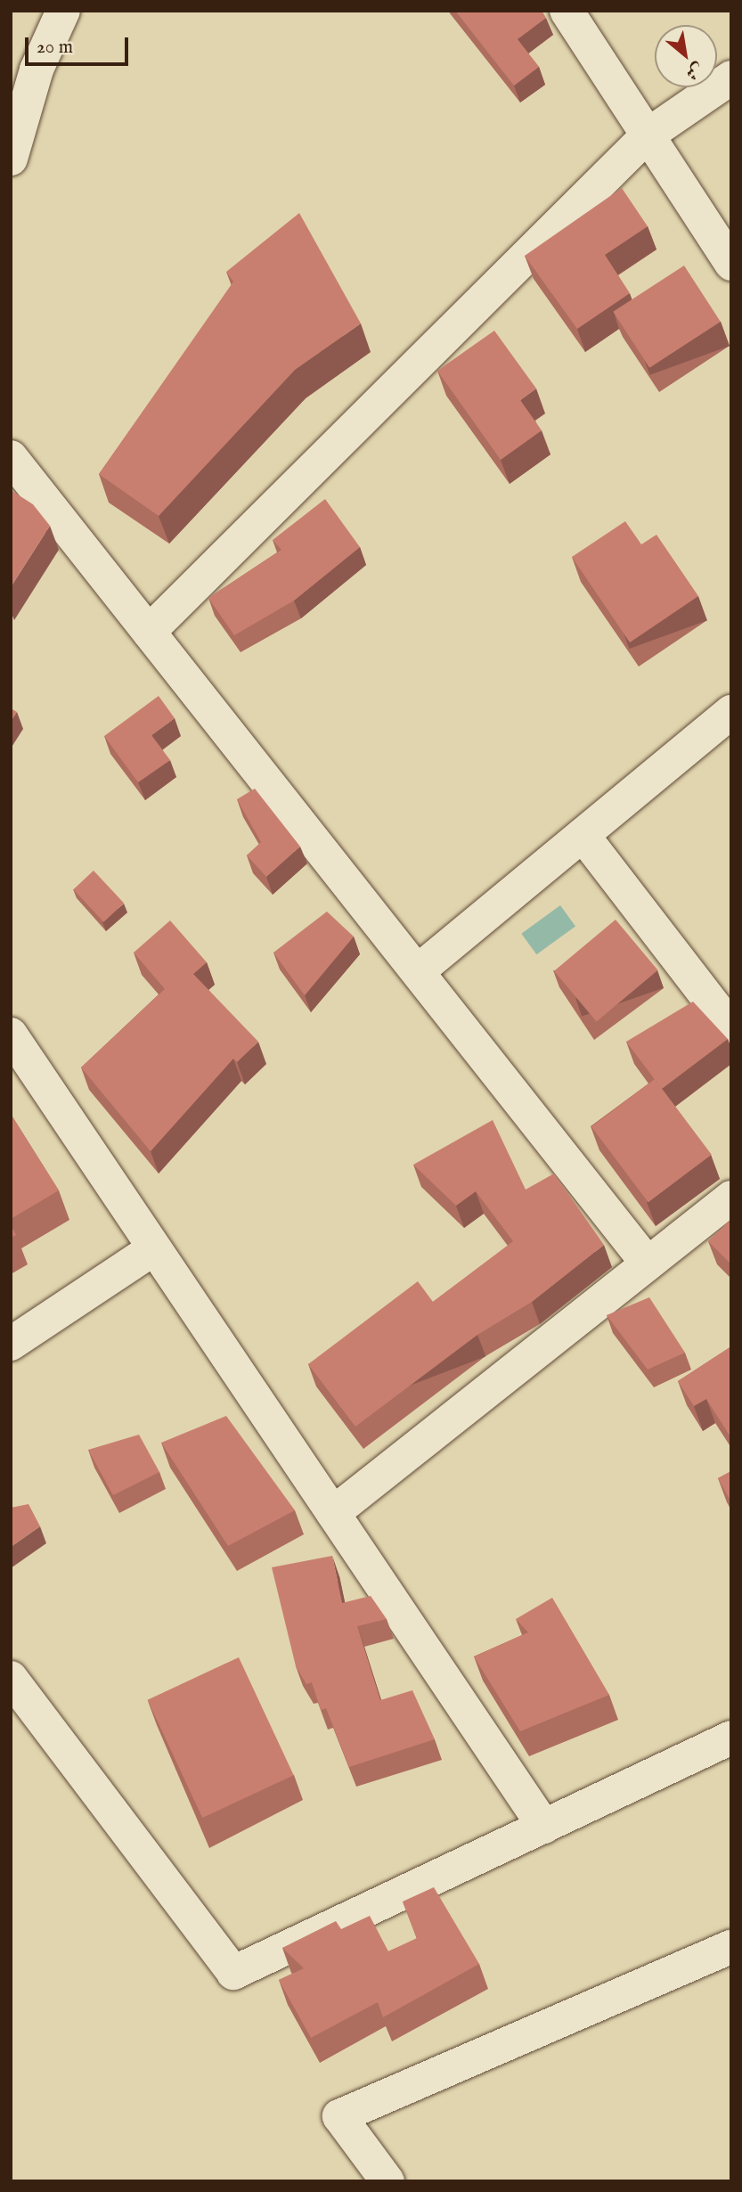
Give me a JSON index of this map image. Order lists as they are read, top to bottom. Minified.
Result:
{"scale_bar":"20 m","north":"bottom right"}
